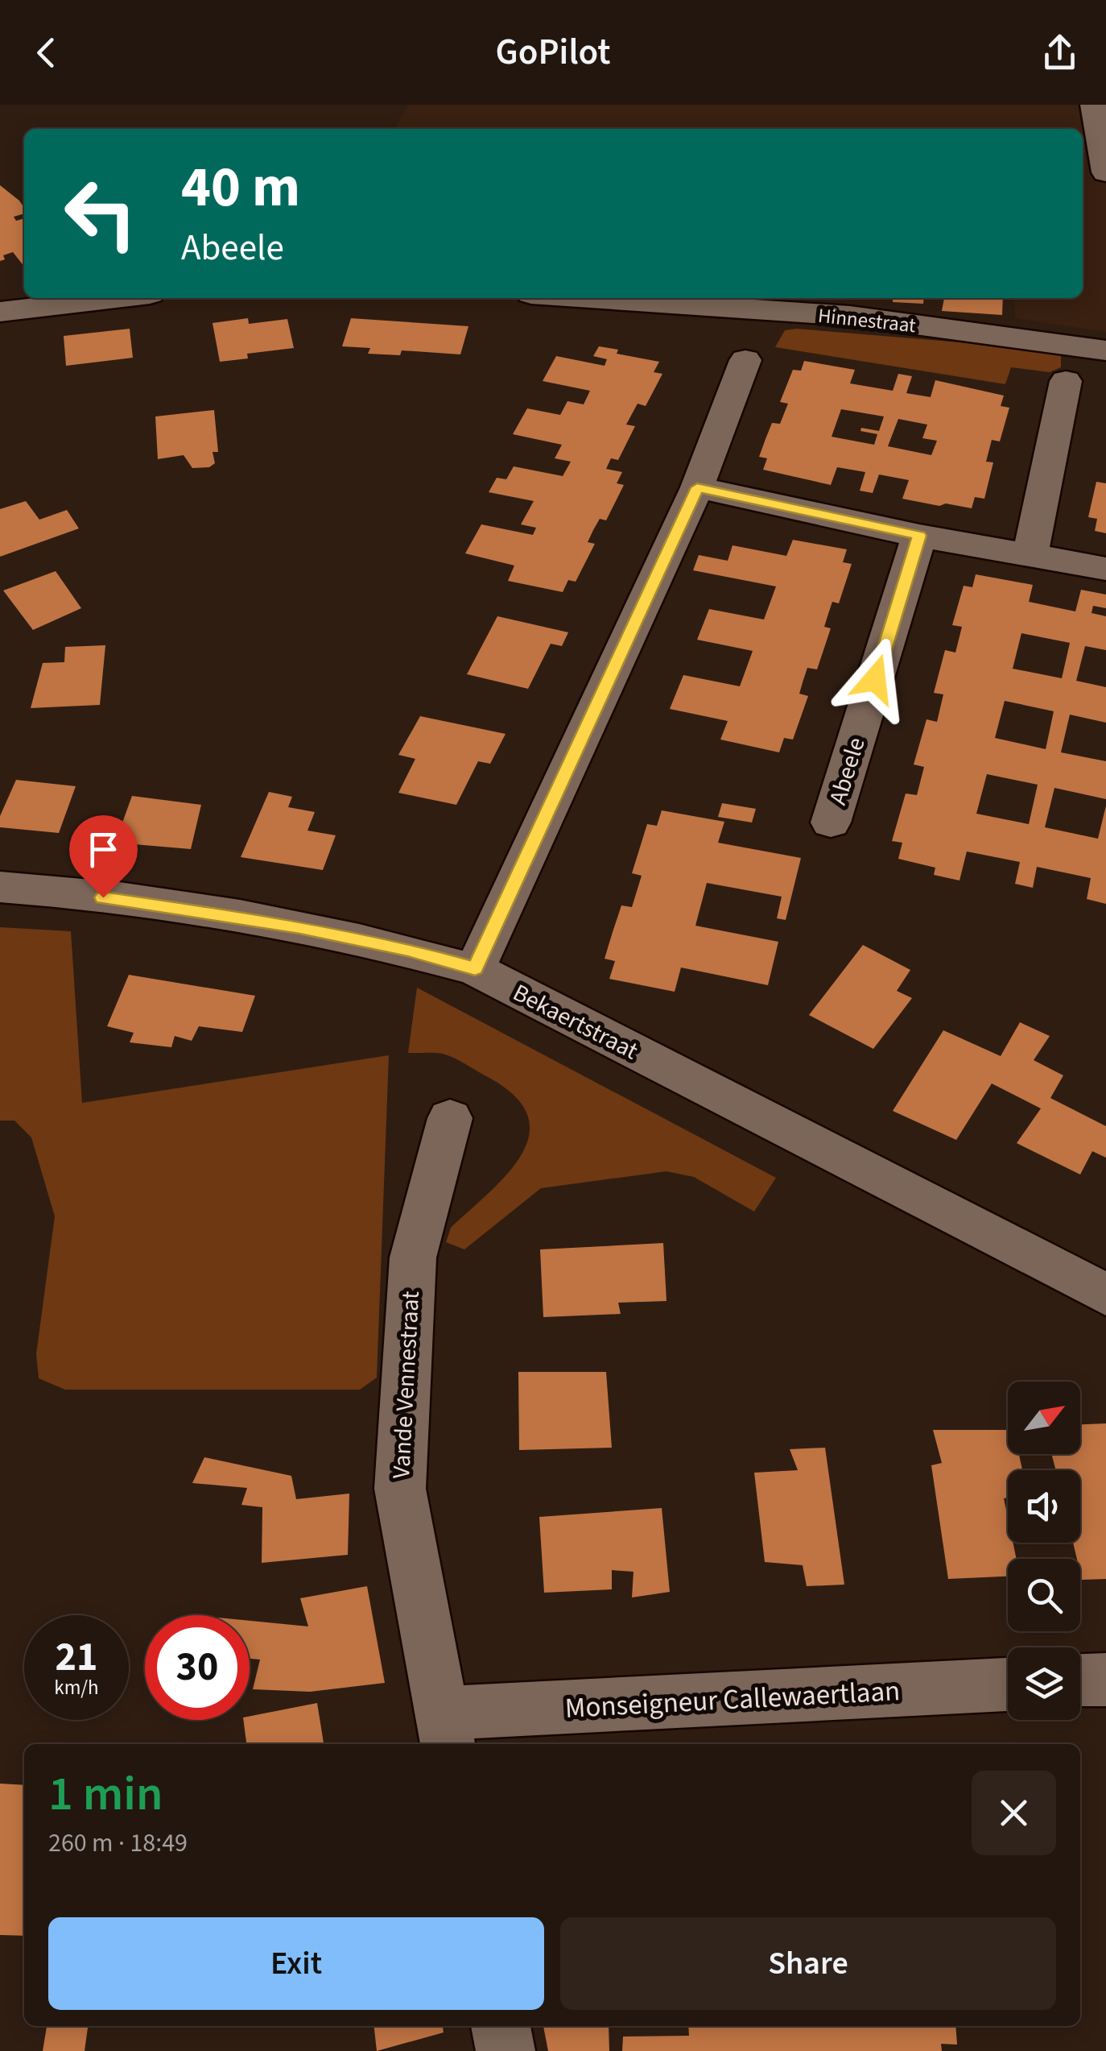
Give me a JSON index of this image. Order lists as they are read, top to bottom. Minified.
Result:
{"streets":{"street":["Hinnestraat","Abeele","Bekaertstraat","Vande Vennestraat","Monseigneur Callewaertlaan"]},"crossings":[["Vande Vennestraat","Monseigneur Callewaertlaan"]],"north":"top right","page":{"header":"GoPilot","turn":["40 m","Abeele"],"speed":"21 km/h","limit":"30","heading":["1 min","260 m · 18:49"],"buttons":["Exit","Share"]}}
